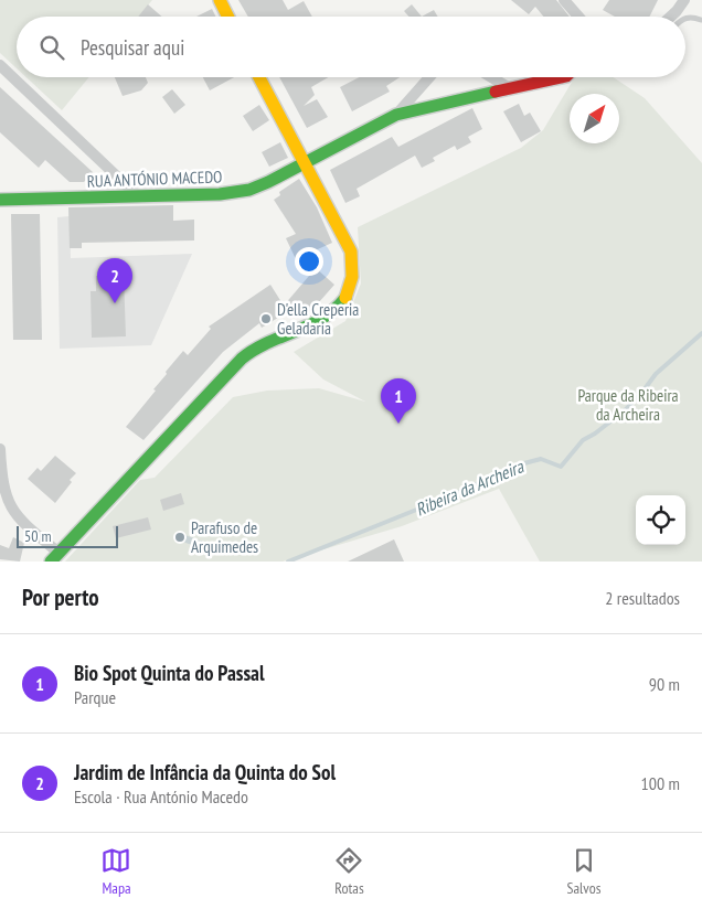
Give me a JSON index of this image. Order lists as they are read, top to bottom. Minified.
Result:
{"streets":{"street":["RUA ANTÓNIO MACEDO"]},"water":["Ribeira da Archeira"],"parks":["Parque da Ribeira da Archeira"],"places":["D'ella Creperia Geladaria","Parafuso de Arquimedes"],"scale_bar":"50 m","north":"top right","page":{"search":"Pesquisar aqui","pins":["2","1"],"scale":"50 m","heading":["Por perto","2 resultados"],"list":[{"mark":"1","name":"Bio Spot Quinta do Passal","note":"Parque","value":"90 m"},{"mark":"2","name":"Jardim de Infância da Quinta do Sol","note":"Escola · Rua António Macedo","value":"100 m"}],"nav":["Mapa","Rotas","Salvos"]}}
